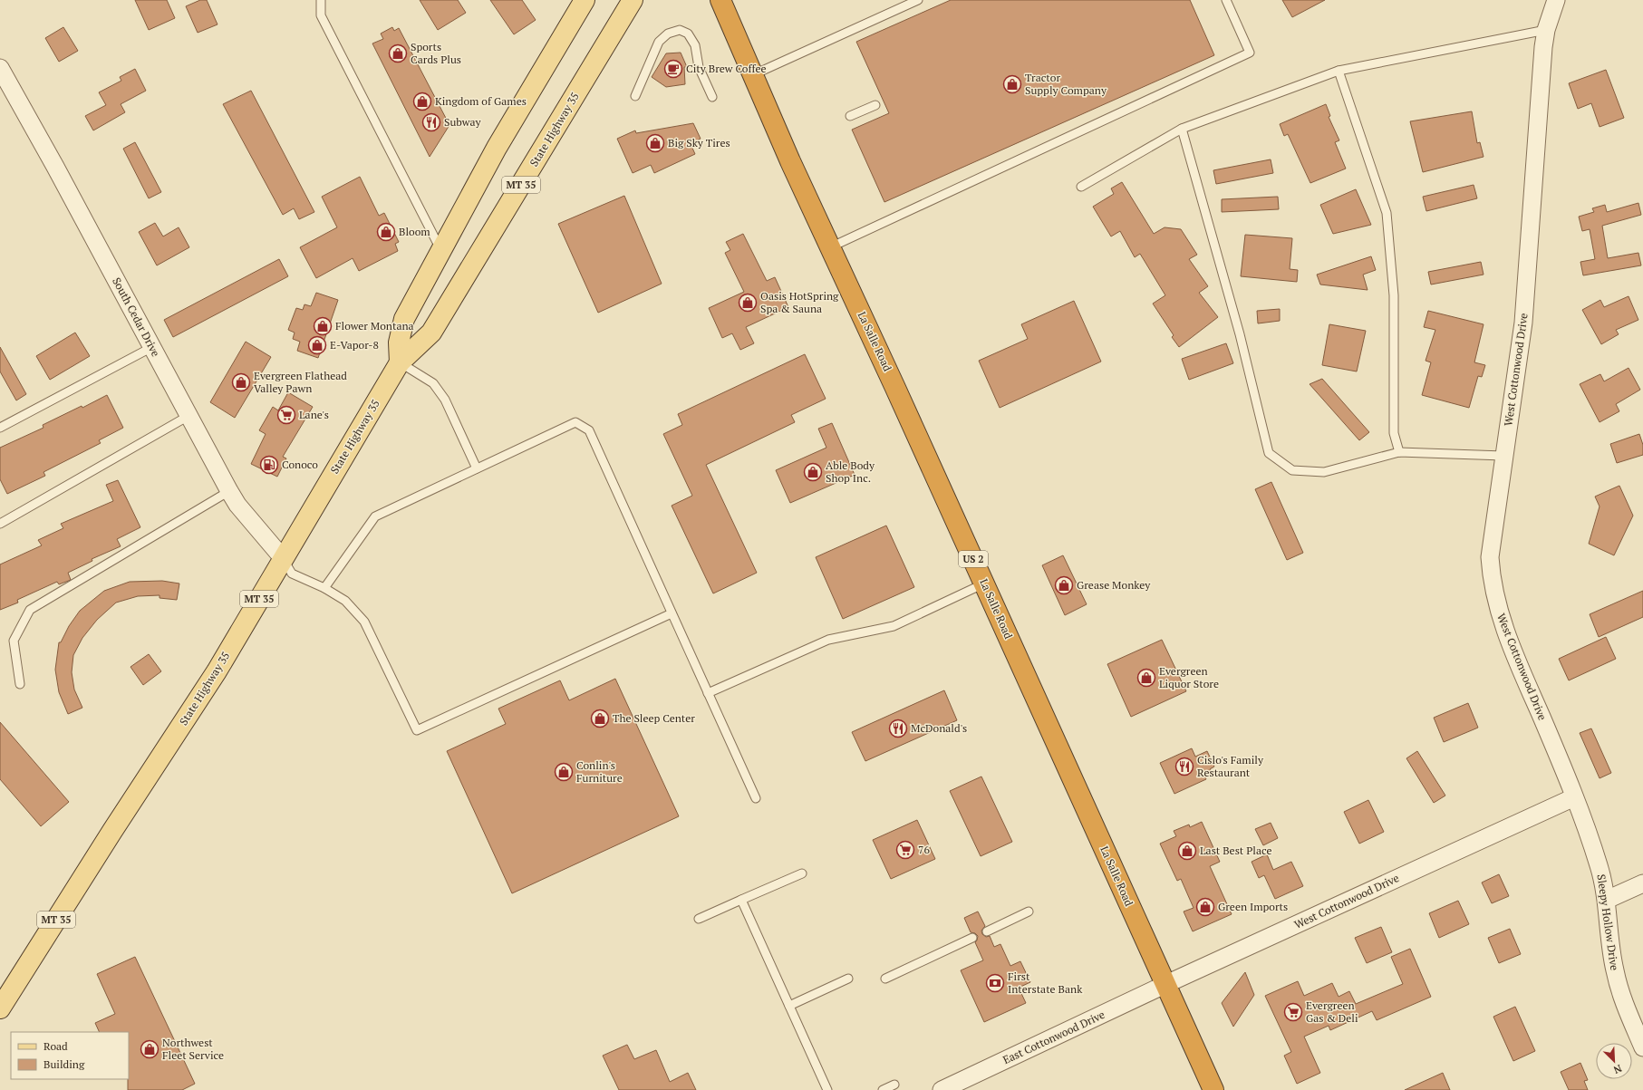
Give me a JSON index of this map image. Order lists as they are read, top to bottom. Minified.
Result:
{"streets":{"highway":["La Salle Road","US 2"],"main road":["State Highway 35","MT 35"],"street":["South Cedar Drive","West Cottonwood Drive","Sleepy Hollow Drive","East Cottonwood Drive"]},"crossings":[["State Highway 35","South Cedar Drive"],["La Salle Road","West Cottonwood Drive"],["La Salle Road","US 2"],["La Salle Road","East Cottonwood Drive"],["West Cottonwood Drive","Sleepy Hollow Drive"],["West Cottonwood Drive","East Cottonwood Drive"]],"places":{"shop":["Sports Cards Plus","Tractor Supply Company","Kingdom of Games","Big Sky Tires","Bloom","Oasis HotSpring Spa & Sauna","Flower Montana","E-Vapor-8","Evergreen Flathead Valley Pawn","Able Body Shop Inc.","Grease Monkey","Evergreen Liquor Store","The Sleep Center","Conlin's Furniture","Last Best Place","Green Imports","Northwest Fleet Service"],"cafe":["City Brew Coffee"],"restaurant":["Subway","McDonald's","Cislo's Family Restaurant"],"supermarket":["Lane's","76","Evergreen Gas & Deli"],"fuel station":["Conoco"],"bank":["First Interstate Bank"]},"legend":["Road","Building"],"north":"bottom right"}
